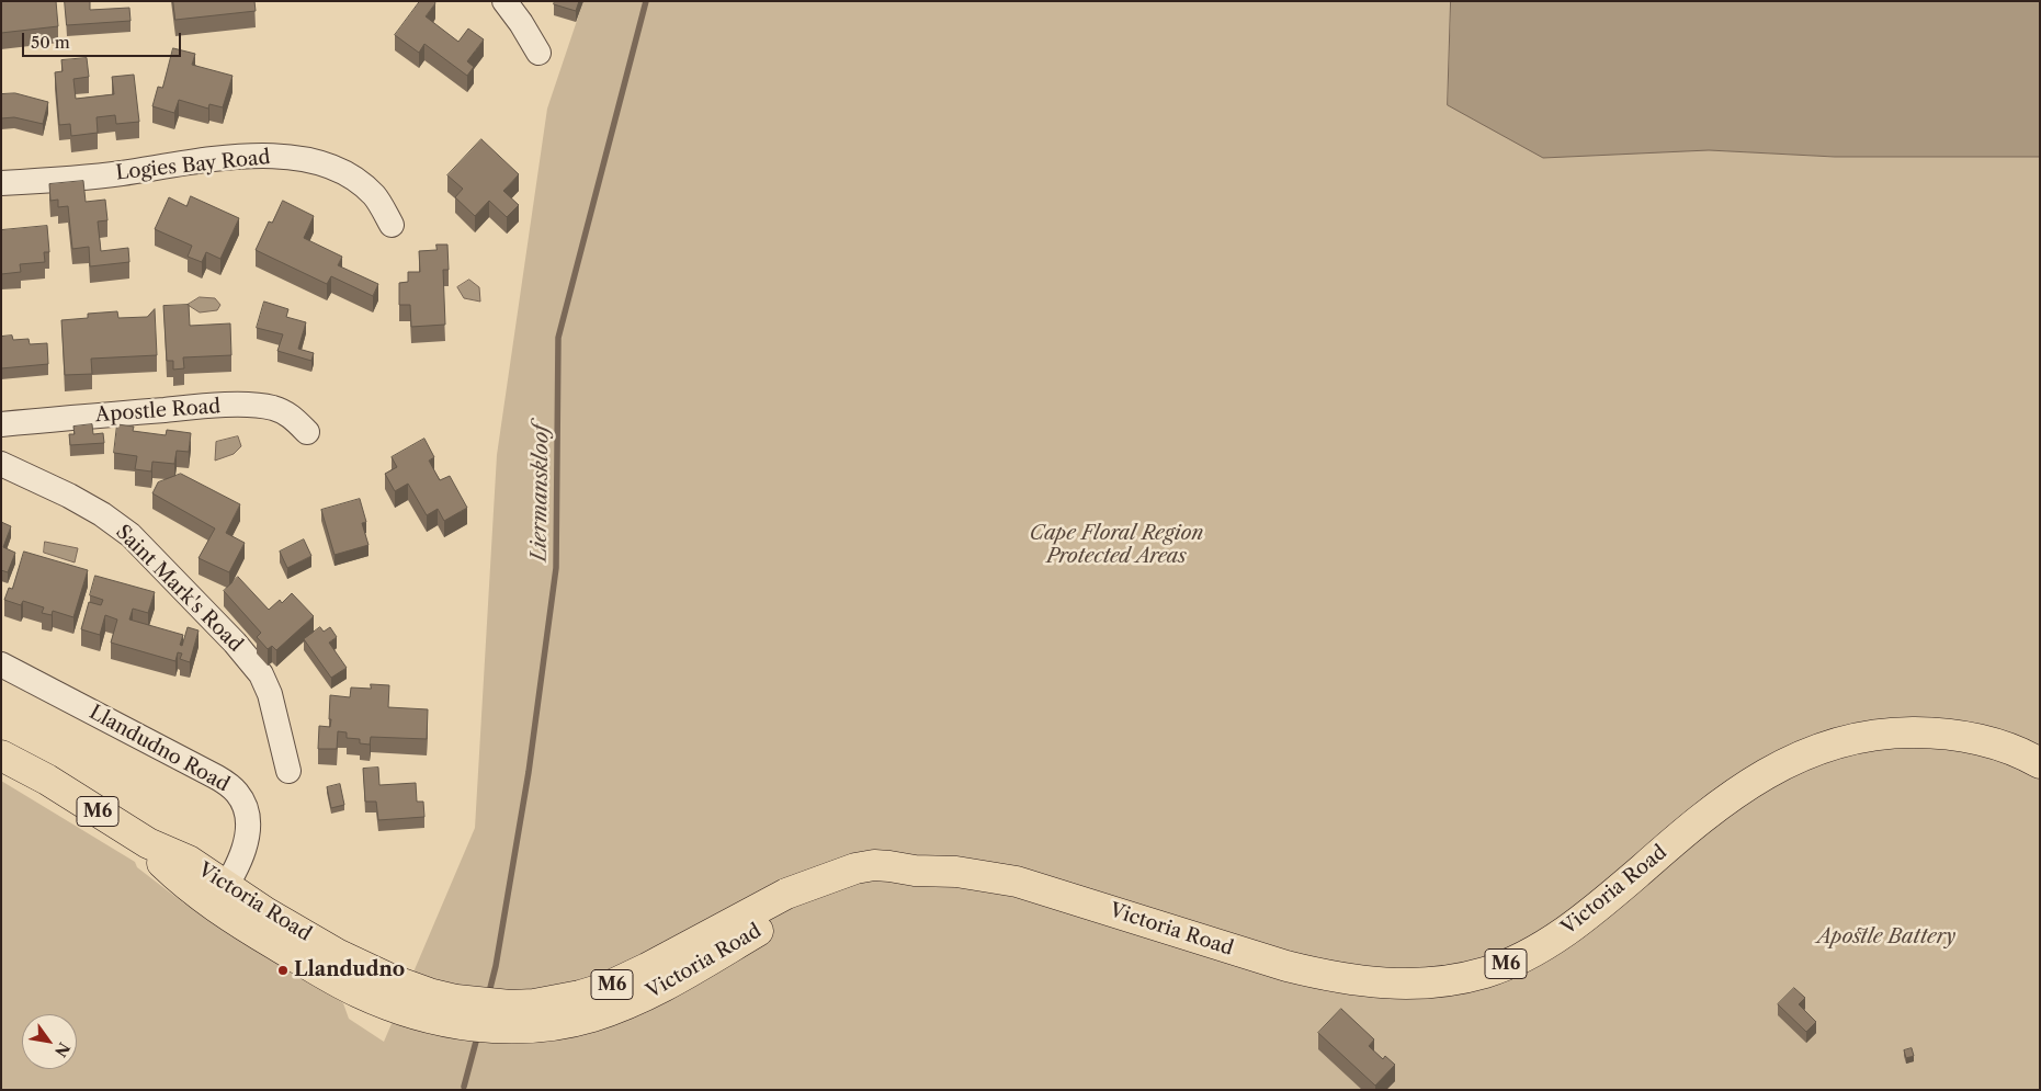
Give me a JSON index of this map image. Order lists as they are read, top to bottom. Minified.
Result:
{"streets":{"main road":["M6","Victoria Road"],"street":["Logies Bay Road","Apostle Road","Saint Mark's Road","Llandudno Road"]},"crossings":[["Llandudno Road","Victoria Road"]],"water":["Liermanskloof"],"parks":["Cape Floral Region Protected Areas","Apostle Battery"],"places":["Llandudno"],"scale_bar":"50 m","north":"bottom right"}
